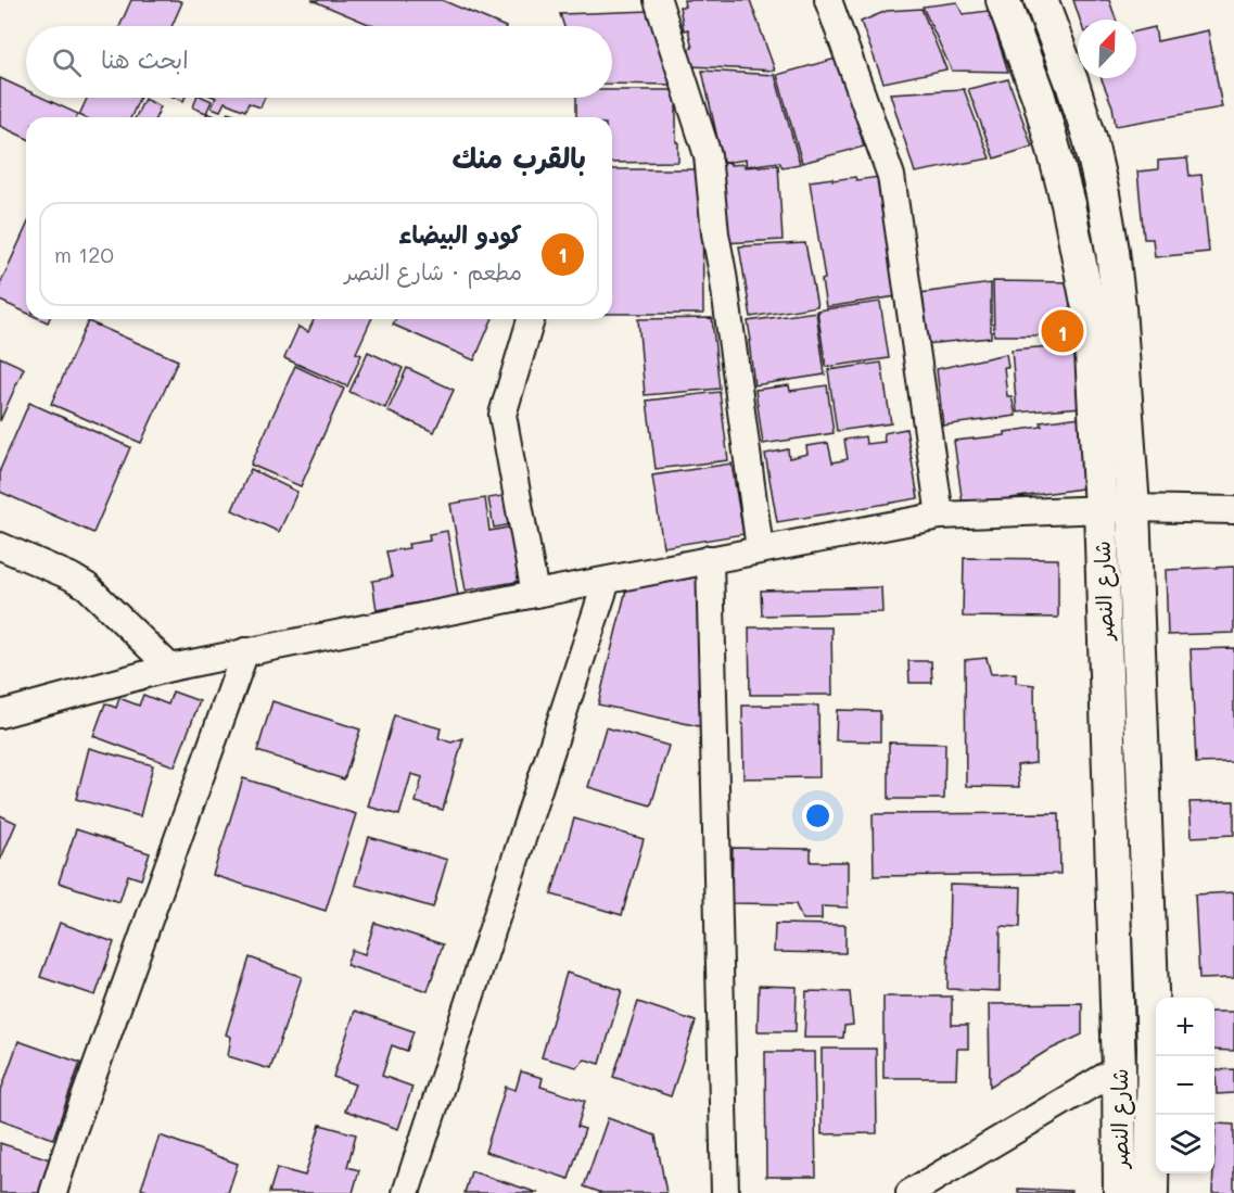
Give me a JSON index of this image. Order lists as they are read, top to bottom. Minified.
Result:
{"streets":{"street":["شارع النصر"]},"north":"top right","page":{"search":"ابحث هنا","heading":"بالقرب منك","list":[{"mark":"1","name":"كودو البيضاء","note":"مطعم · شارع النصر","value":"120 m"}],"pins":"1","map_buttons":["+","−"]}}
